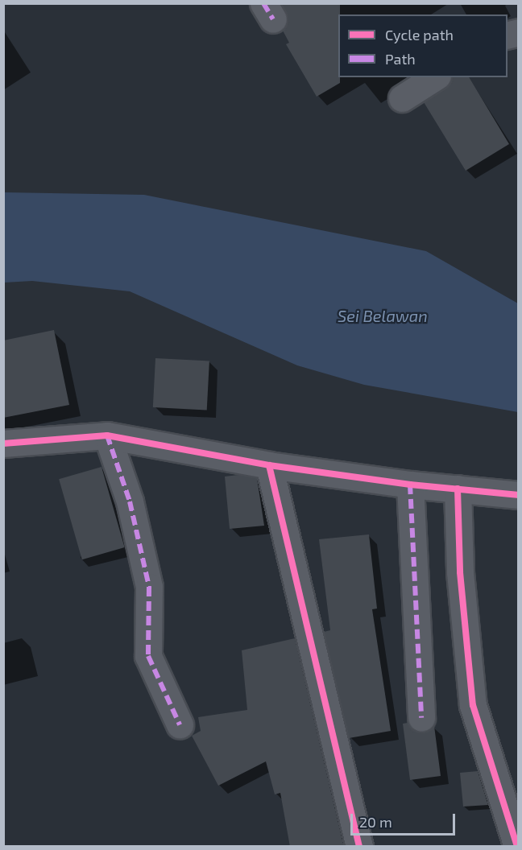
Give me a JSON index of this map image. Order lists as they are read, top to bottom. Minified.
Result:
{"water":["Sei Belawan"],"legend":["Cycle path","Path"],"scale_bar":"20 m"}
